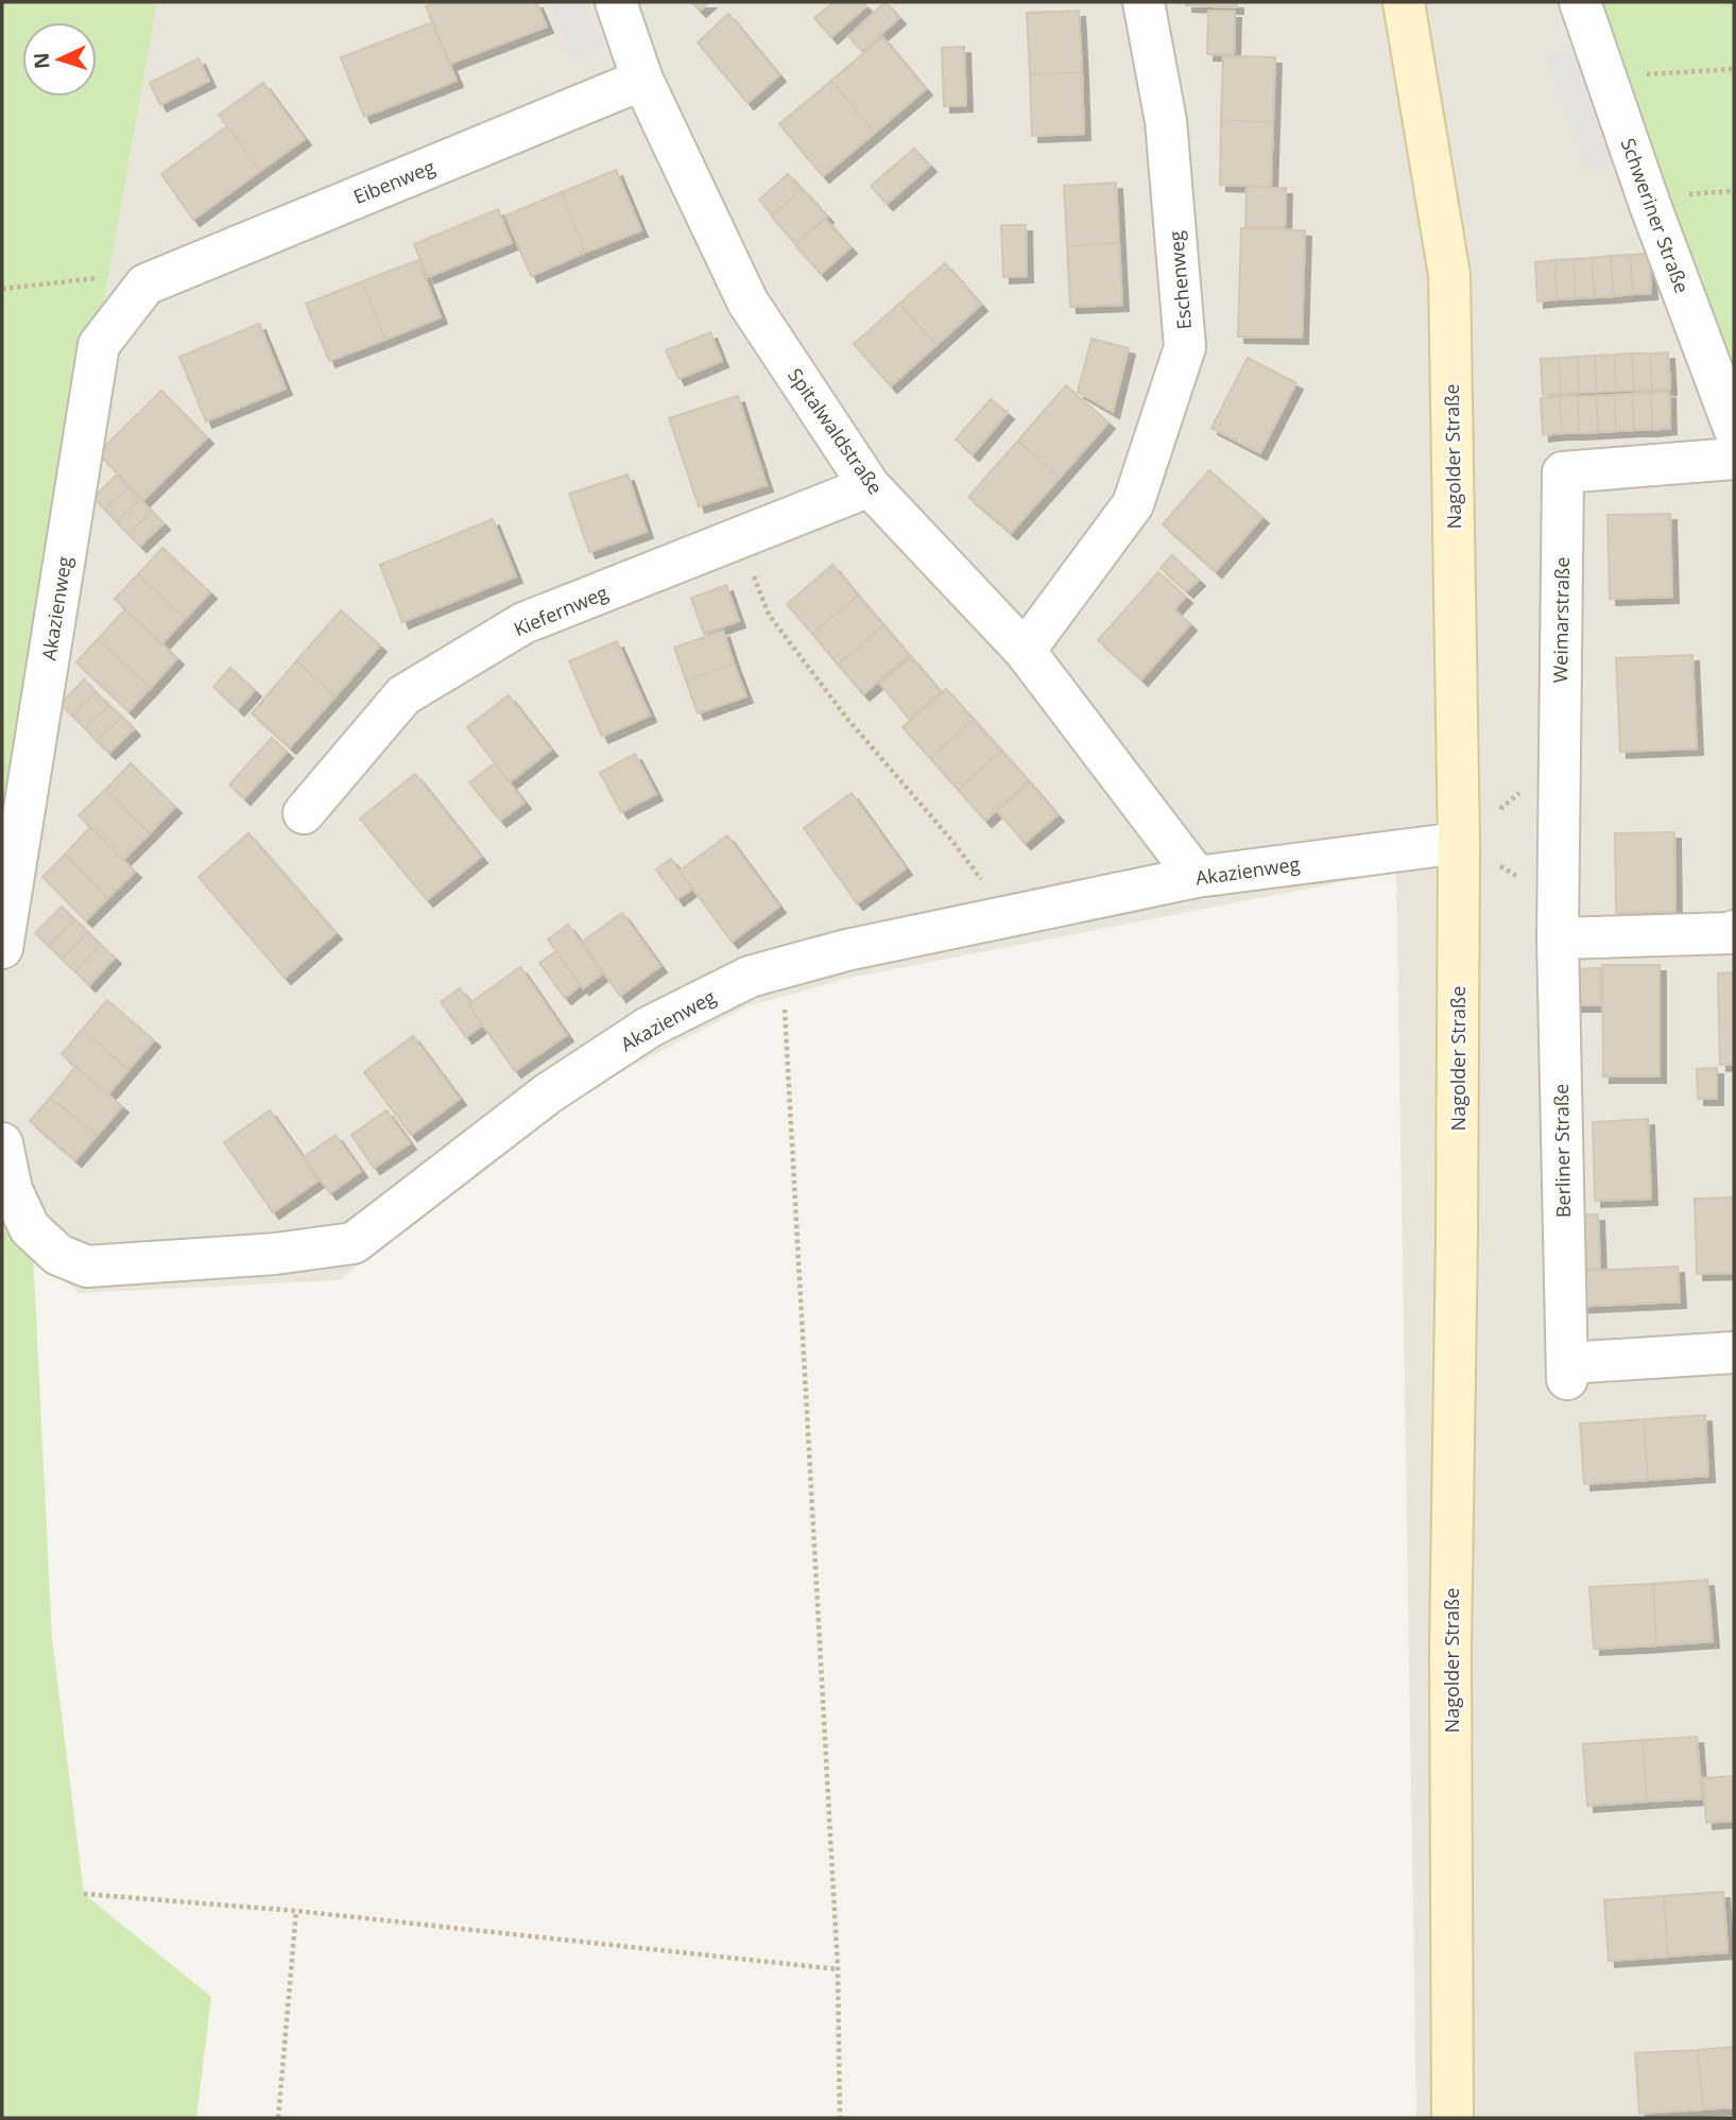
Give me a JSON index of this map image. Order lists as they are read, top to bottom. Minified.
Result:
{"streets":{"main road":["Nagolder Straße"],"street":["Eibenweg","Schweriner Straße","Eschenweg","Spitalwaldstraße","Akazienweg","Kiefernweg","Weimarstraße","Berliner Straße"]},"crossings":[["Eibenweg","Spitalwaldstraße"],["Eibenweg","Akazienweg"],["Eschenweg","Spitalwaldstraße"],["Spitalwaldstraße","Akazienweg"],["Spitalwaldstraße","Kiefernweg"],["Nagolder Straße","Akazienweg"],["Weimarstraße","Berliner Straße"]],"north":"left"}
